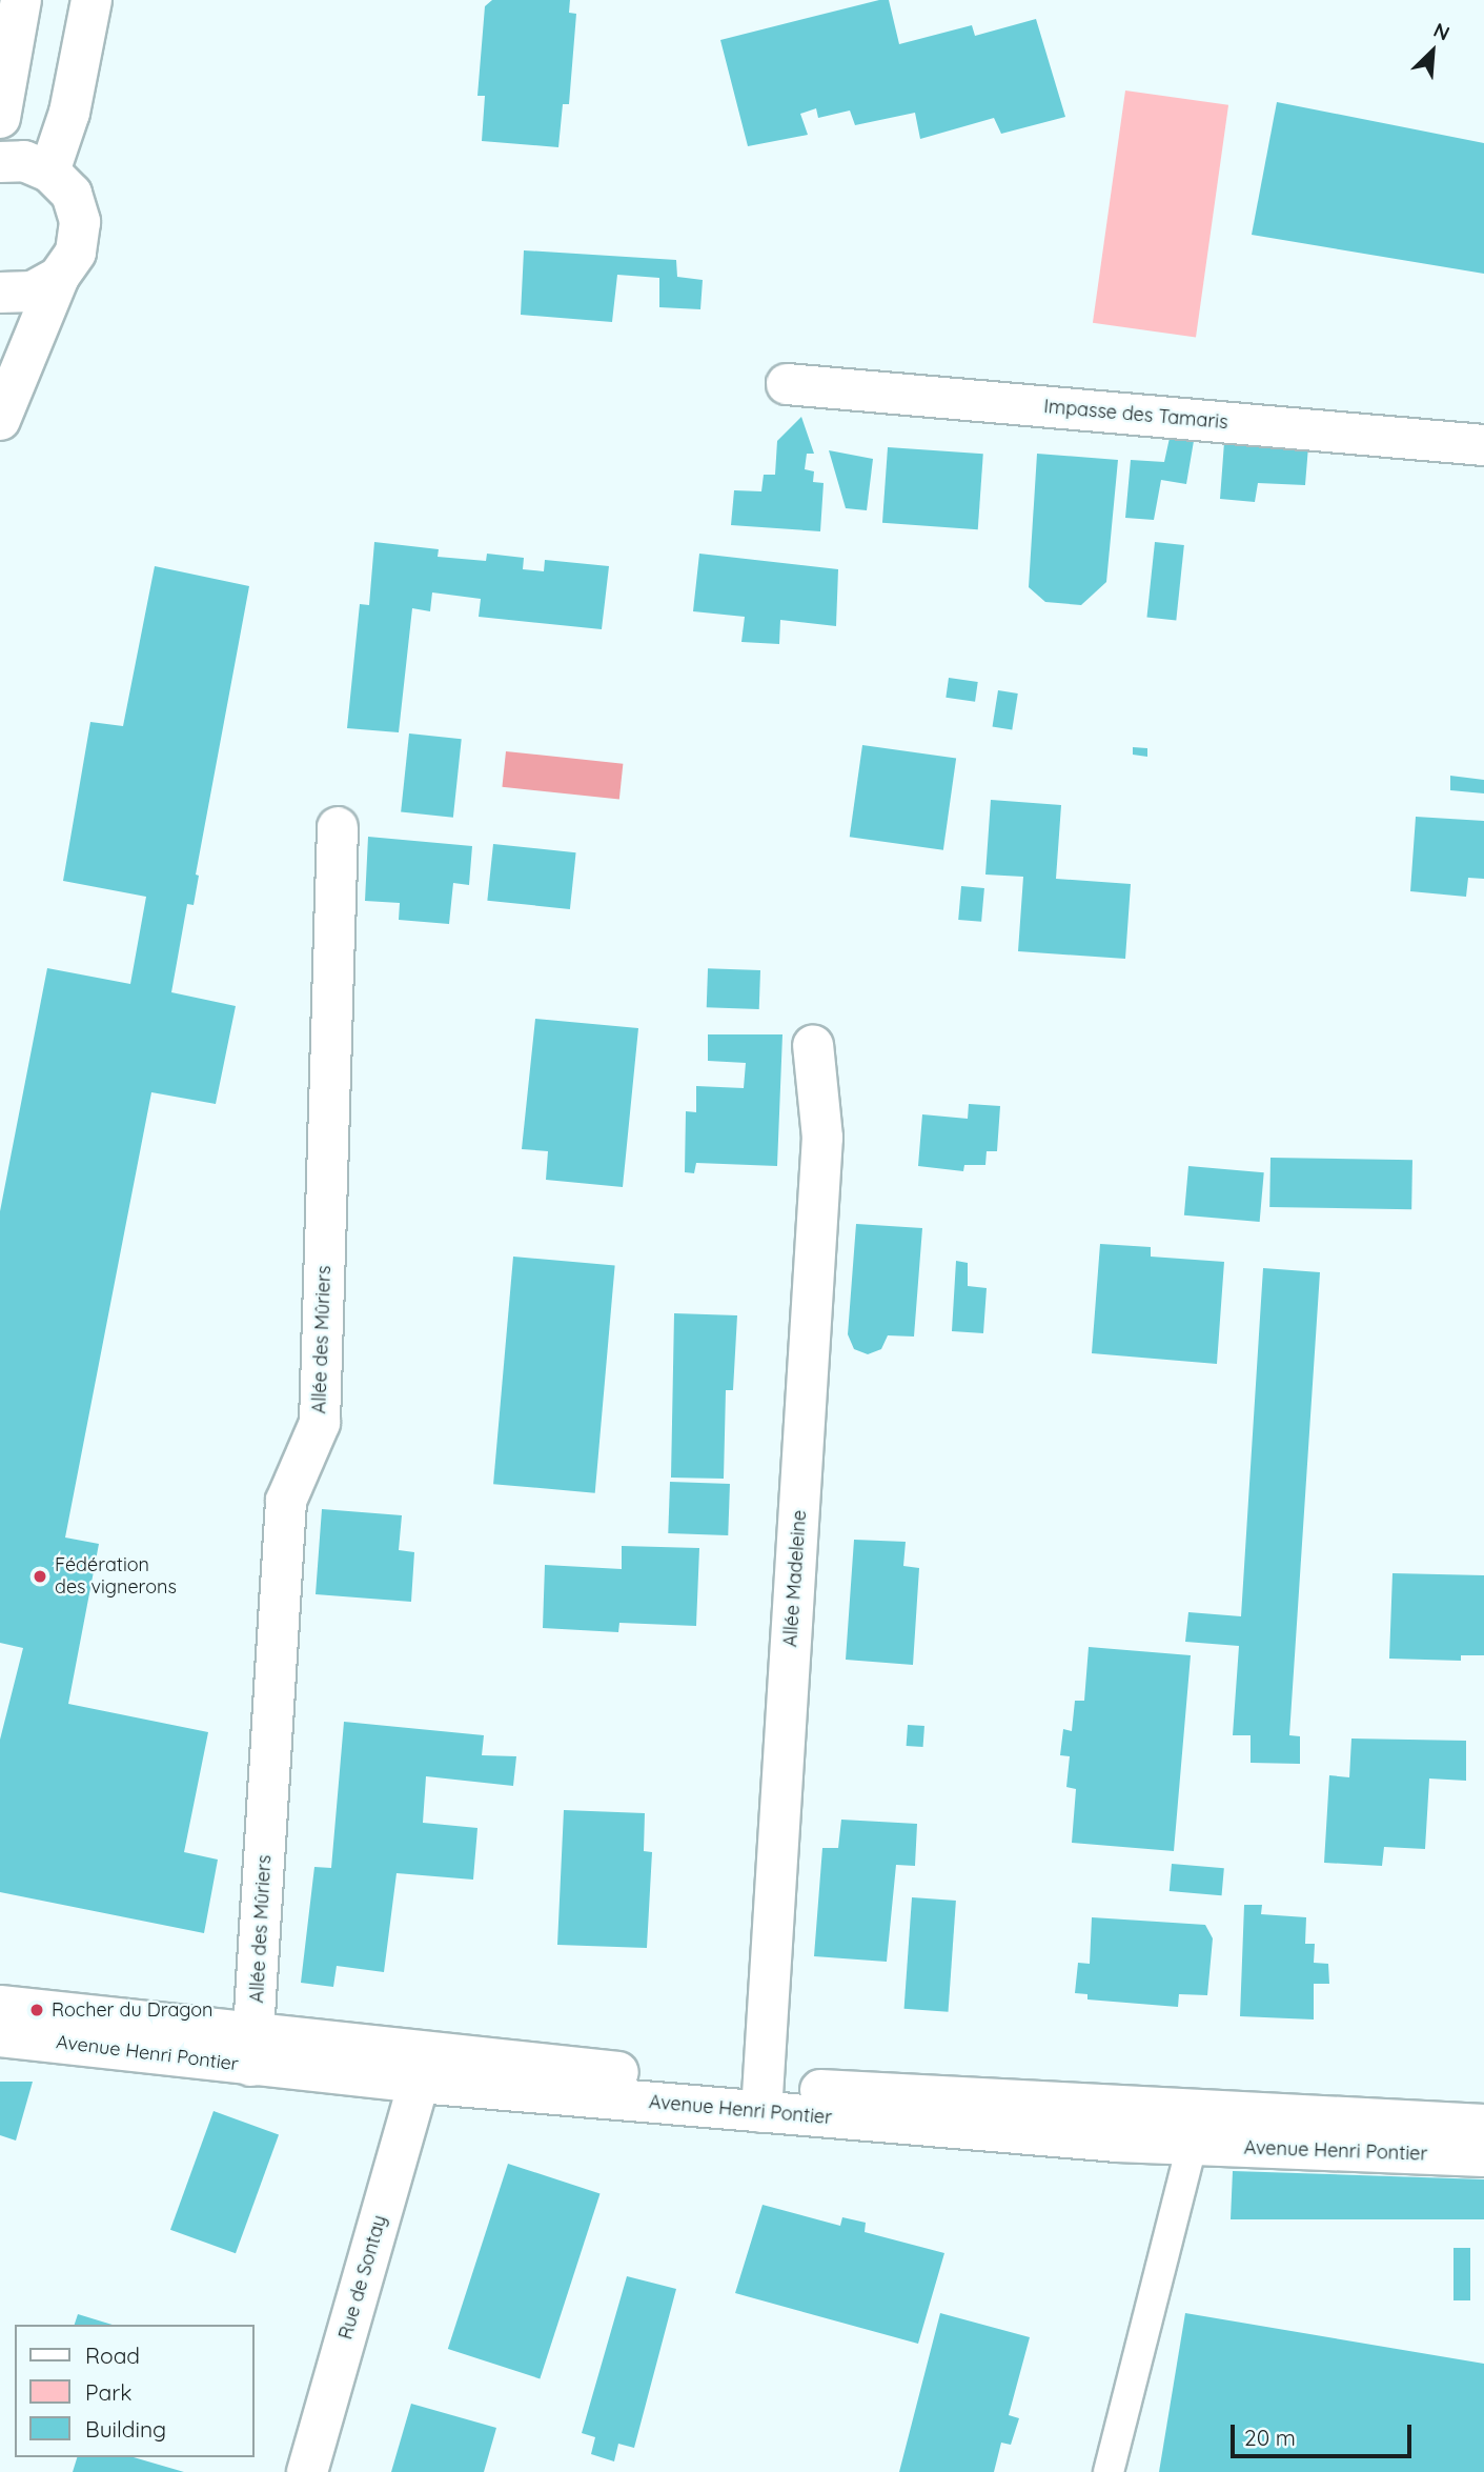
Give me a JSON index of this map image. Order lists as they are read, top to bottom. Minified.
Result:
{"streets":{"street":["Impasse des Tamaris","Allée des Mûriers","Allée Madeleine","Avenue Henri Pontier","Rue de Sontay"]},"crossings":[["Allée des Mûriers","Avenue Henri Pontier"],["Allée Madeleine","Avenue Henri Pontier"],["Avenue Henri Pontier","Rue de Sontay"]],"places":["Fédération des vignerons","Rocher du Dragon"],"legend":["Road","Park","Building"],"scale_bar":"20 m","north":"top right"}
